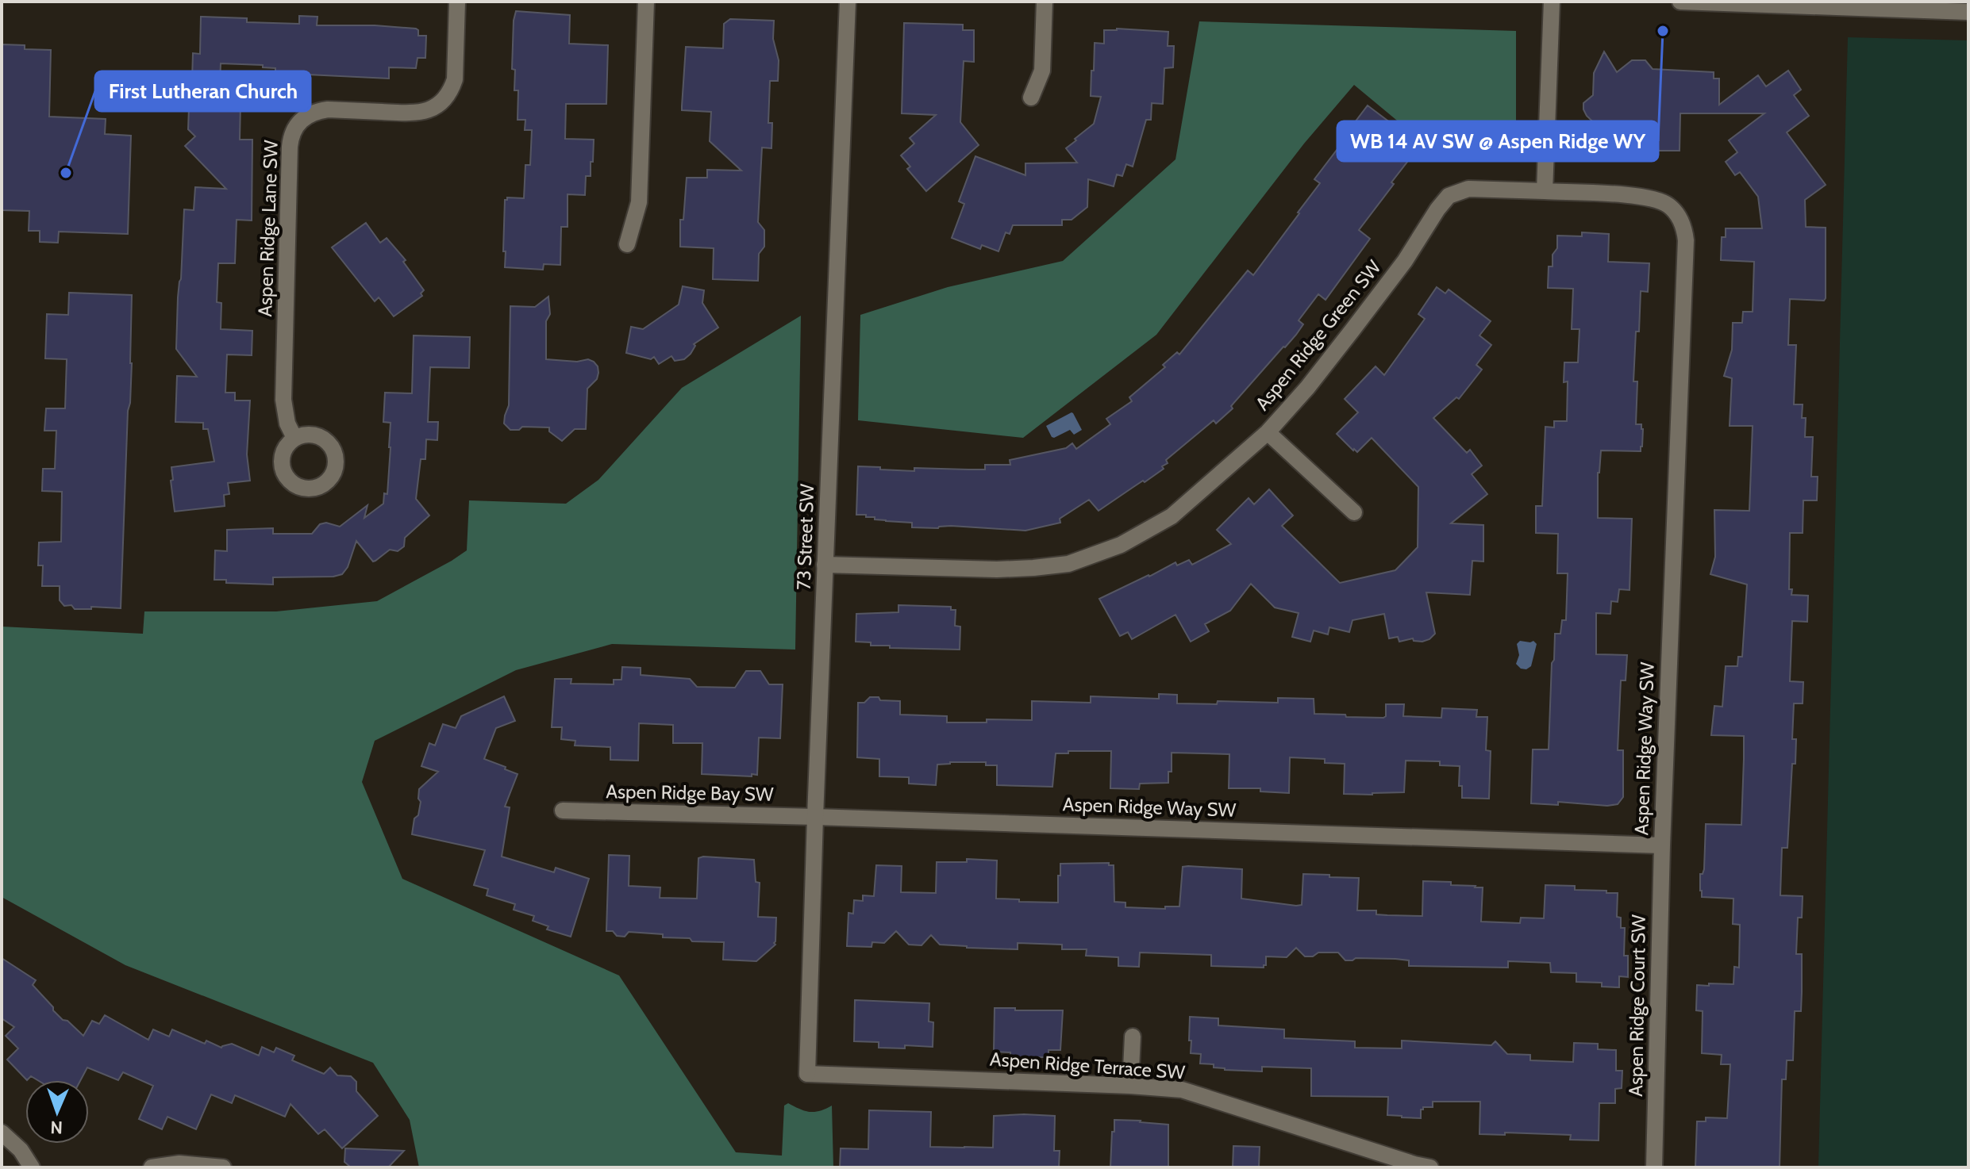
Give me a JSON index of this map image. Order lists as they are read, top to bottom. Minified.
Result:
{"streets":{"street":["Aspen Ridge Lane SW","Aspen Ridge Green SW","73 Street SW","Aspen Ridge Way SW","Aspen Ridge Bay SW","Aspen Ridge Court SW","Aspen Ridge Terrace SW"]},"crossings":[["Aspen Ridge Green SW","73 Street SW"],["Aspen Ridge Green SW","Aspen Ridge Way SW"],["73 Street SW","Aspen Ridge Way SW"],["73 Street SW","Aspen Ridge Bay SW"],["73 Street SW","Aspen Ridge Terrace SW"],["Aspen Ridge Way SW","Aspen Ridge Bay SW"],["Aspen Ridge Way SW","Aspen Ridge Court SW"]],"places":["WB 14 AV SW @ Aspen Ridge WY","First Lutheran Church"],"north":"bottom"}
